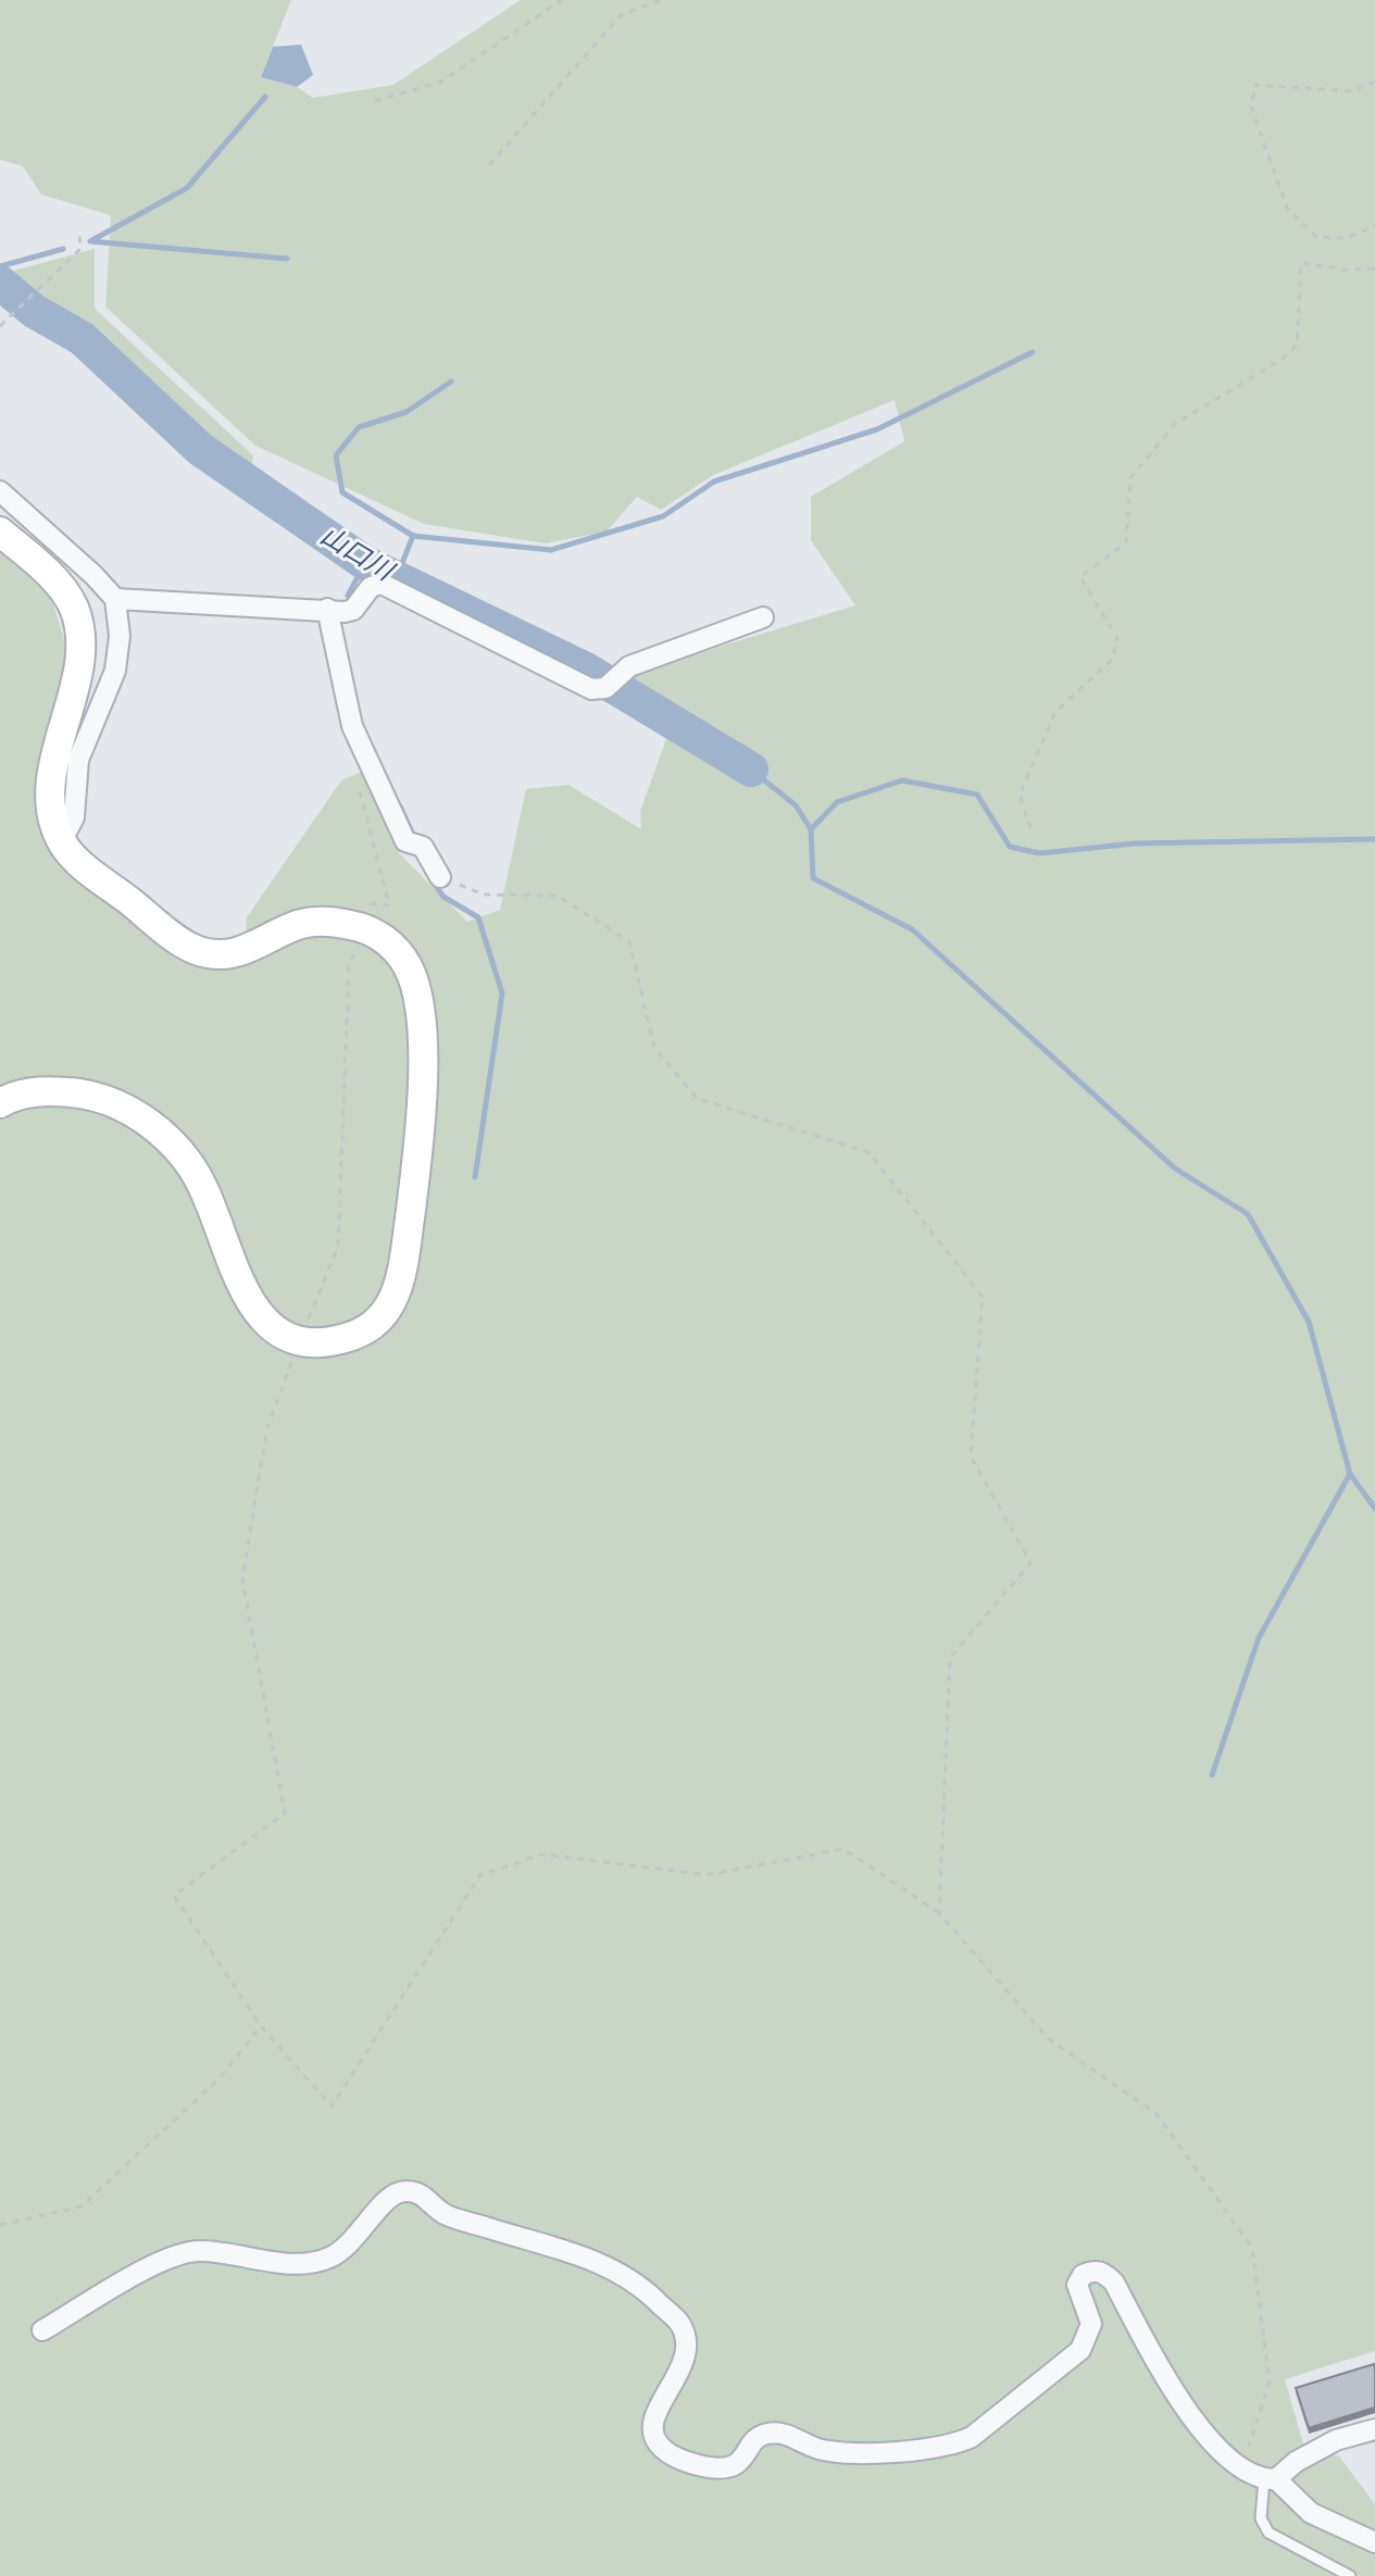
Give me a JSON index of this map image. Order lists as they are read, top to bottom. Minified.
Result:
{"water":["山口川"]}
